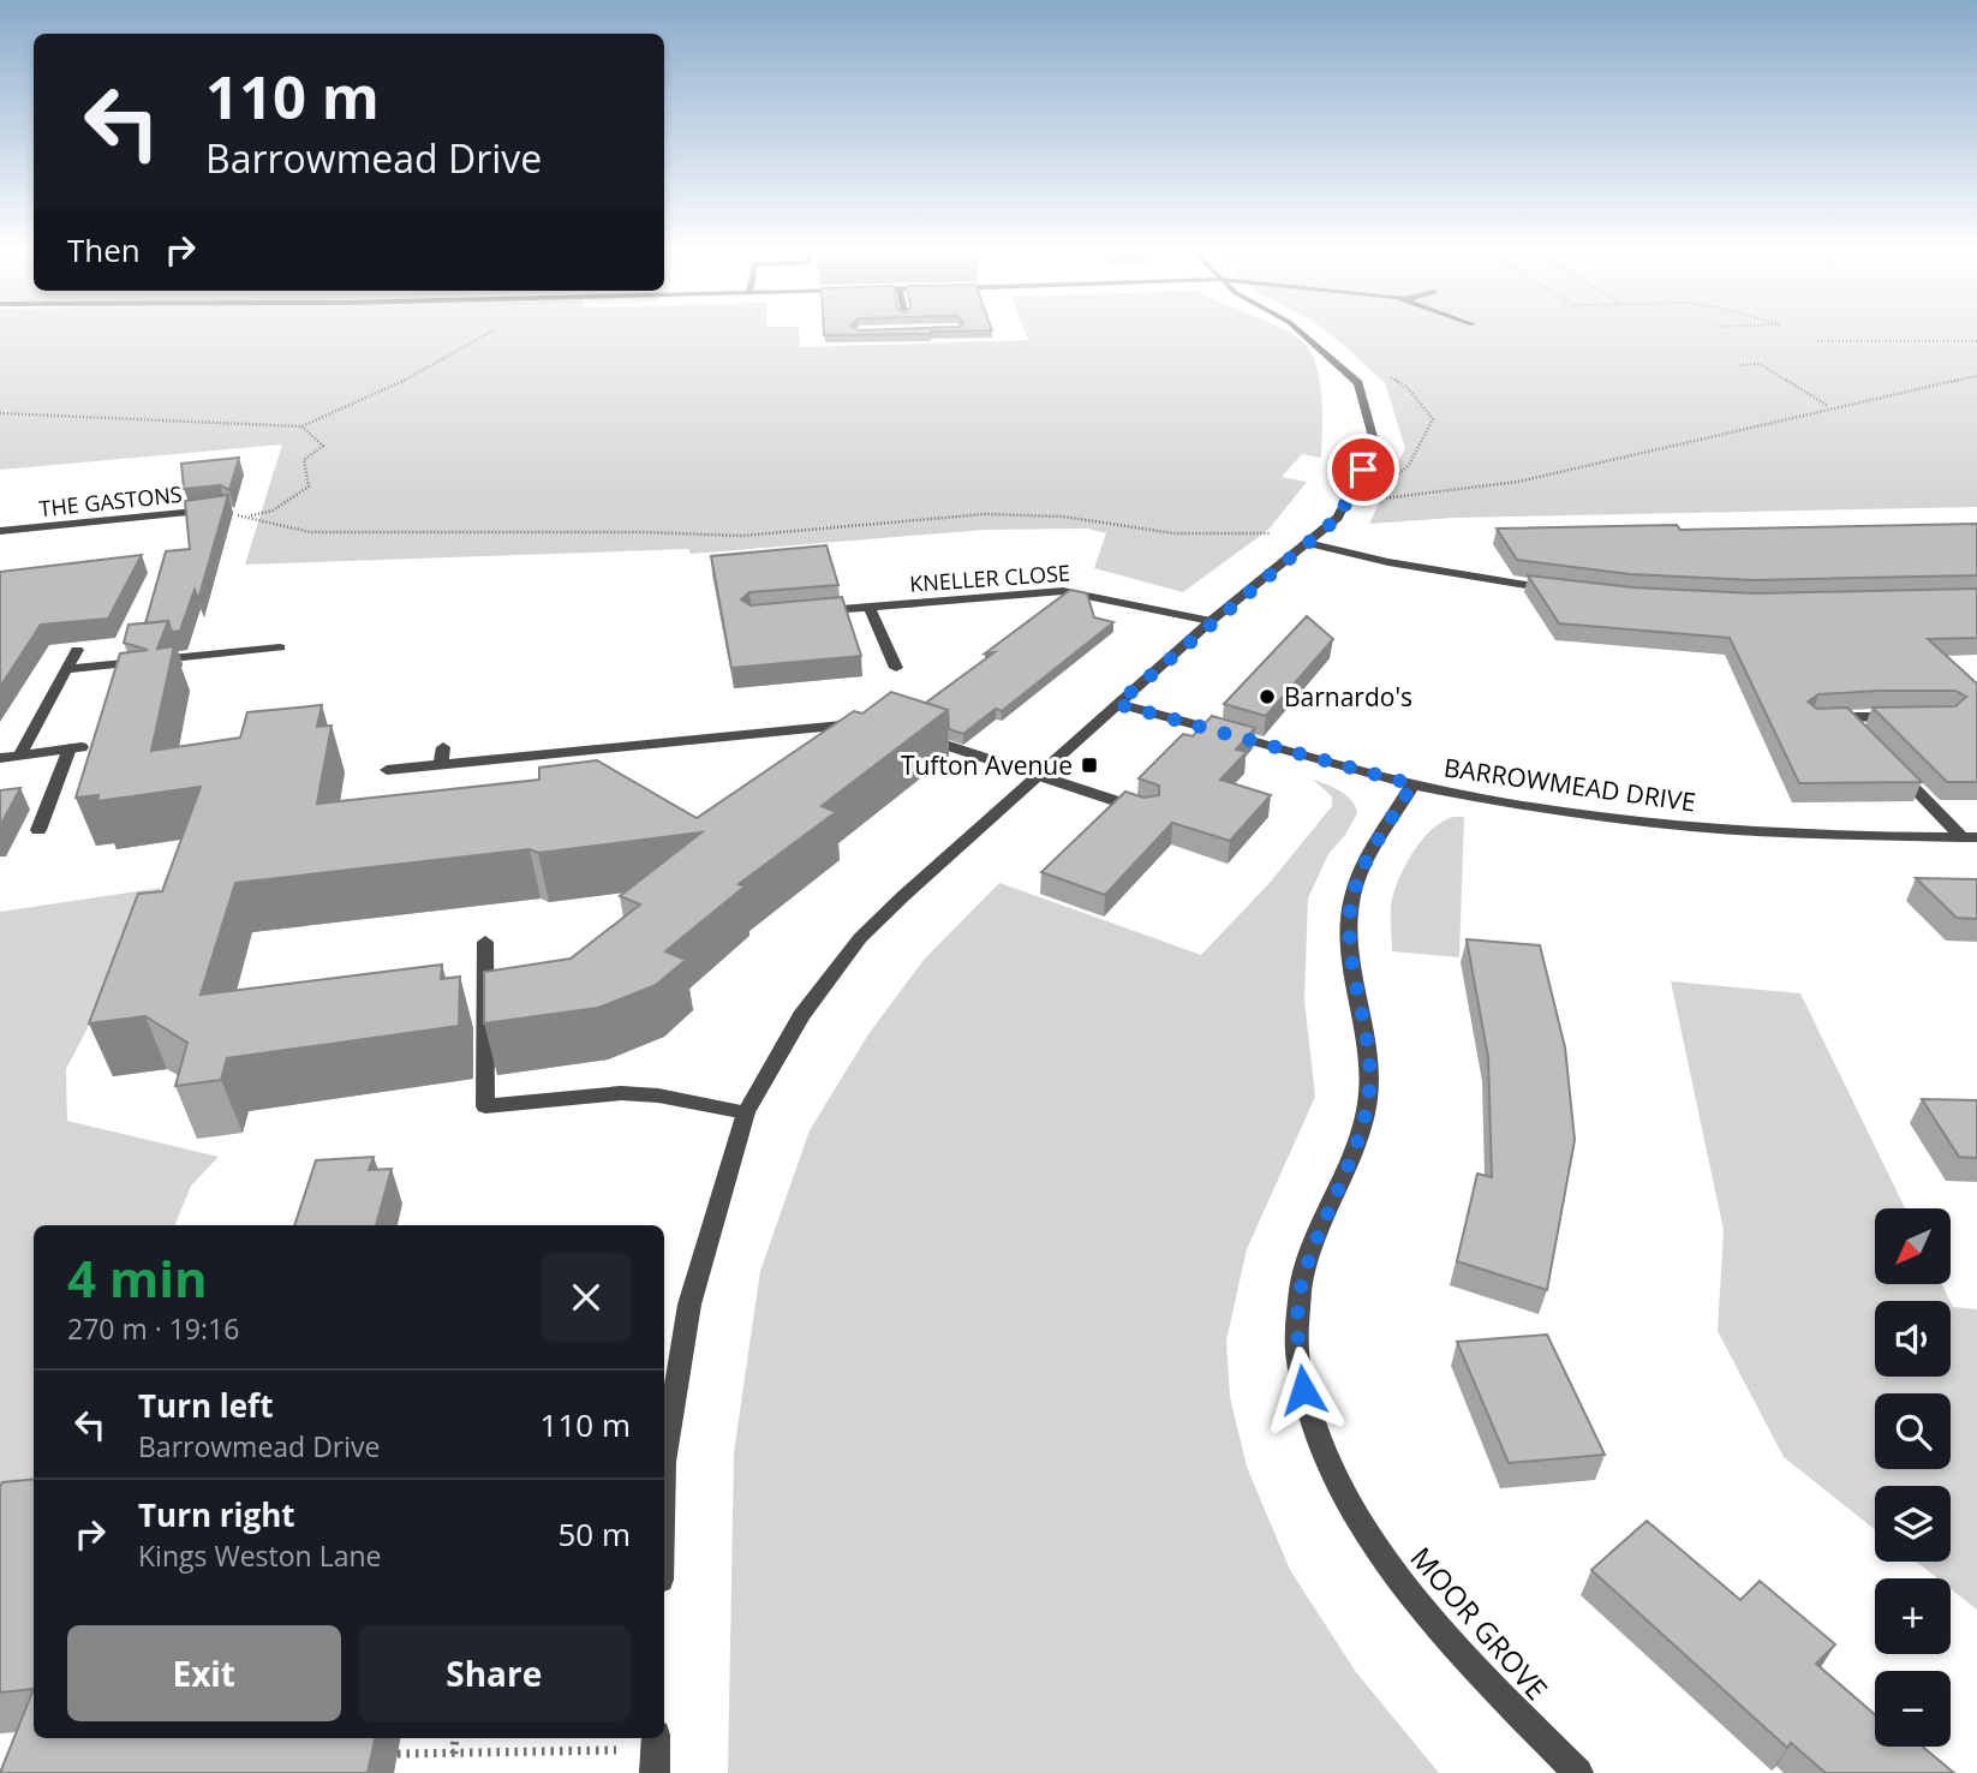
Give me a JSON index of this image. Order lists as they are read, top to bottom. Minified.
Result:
{"streets":{"street":["THE GASTONS","KNELLER CLOSE","BARROWMEAD DRIVE","MOOR GROVE"]},"crossings":[["BARROWMEAD DRIVE","MOOR GROVE"]],"places":{"other":["Barnardo's"],"transit":["Tufton Avenue"]},"north":"bottom left","page":{"turn":["110 m","Barrowmead Drive"],"then":"Then","map_buttons":["+","−"],"heading":["4 min","270 m · 19:16"],"list":[{"name":"Turn left","note":"Barrowmead Drive","value":"110 m"},{"name":"Turn right","note":"Kings Weston Lane","value":"50 m"}],"buttons":["Exit","Share"]}}
